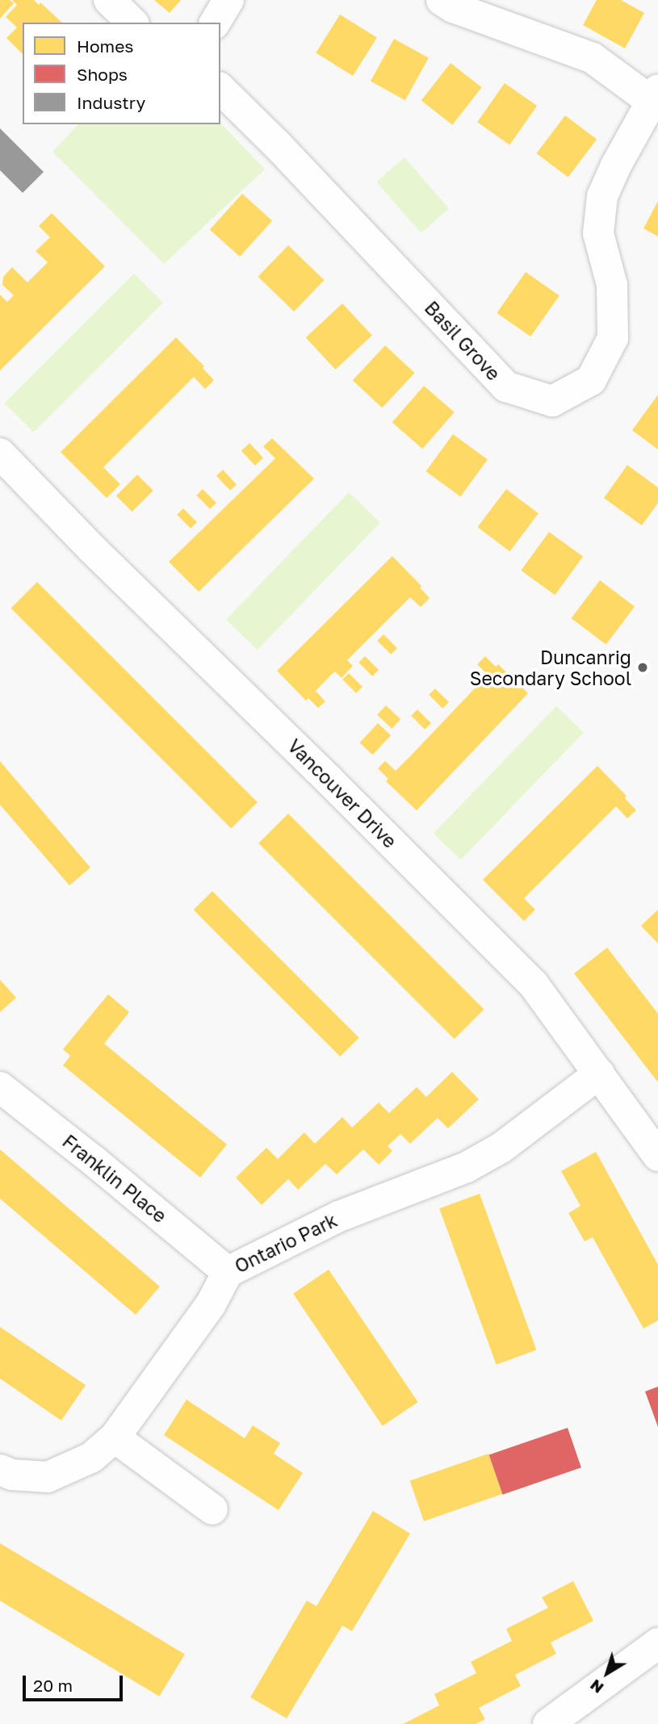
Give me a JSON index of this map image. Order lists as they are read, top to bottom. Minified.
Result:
{"streets":{"street":["Basil Grove","Vancouver Drive","Franklin Place","Ontario Park"]},"crossings":[["Vancouver Drive","Ontario Park"],["Franklin Place","Ontario Park"]],"places":["Duncanrig Secondary School"],"legend":["Homes","Shops","Industry"],"scale_bar":"20 m","north":"bottom left"}
